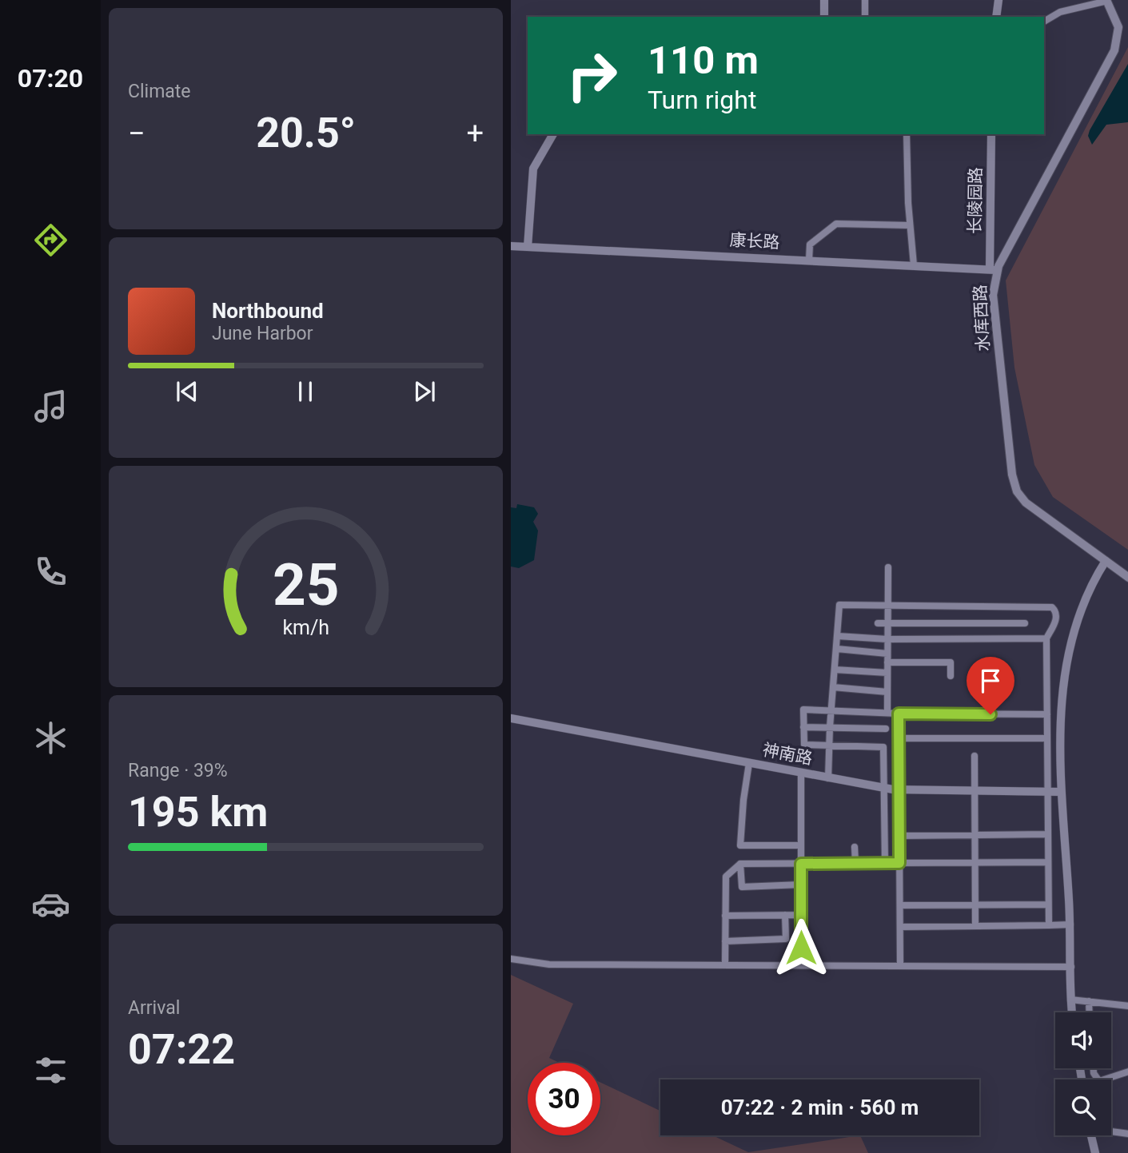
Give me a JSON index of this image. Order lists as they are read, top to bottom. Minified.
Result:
{"streets":{"main road":["水库西路"],"street":["长陵园路","康长路","神南路"]},"crossings":[["长陵园路","康长路"],["长陵园路","水库西路"],["康长路","水库西路"]],"page":{"tabs":"07:20","tile":["Climate",["Range · 39%","195 km"],["Arrival","07:22"]],"turn":["110 m","Turn right"],"heat":["−","20.5°","+"],"song":["Northbound","June Harbor"],"limit":"30","trip":"07:22 · 2 min · 560 m","gauge":["25","km/h"]}}
